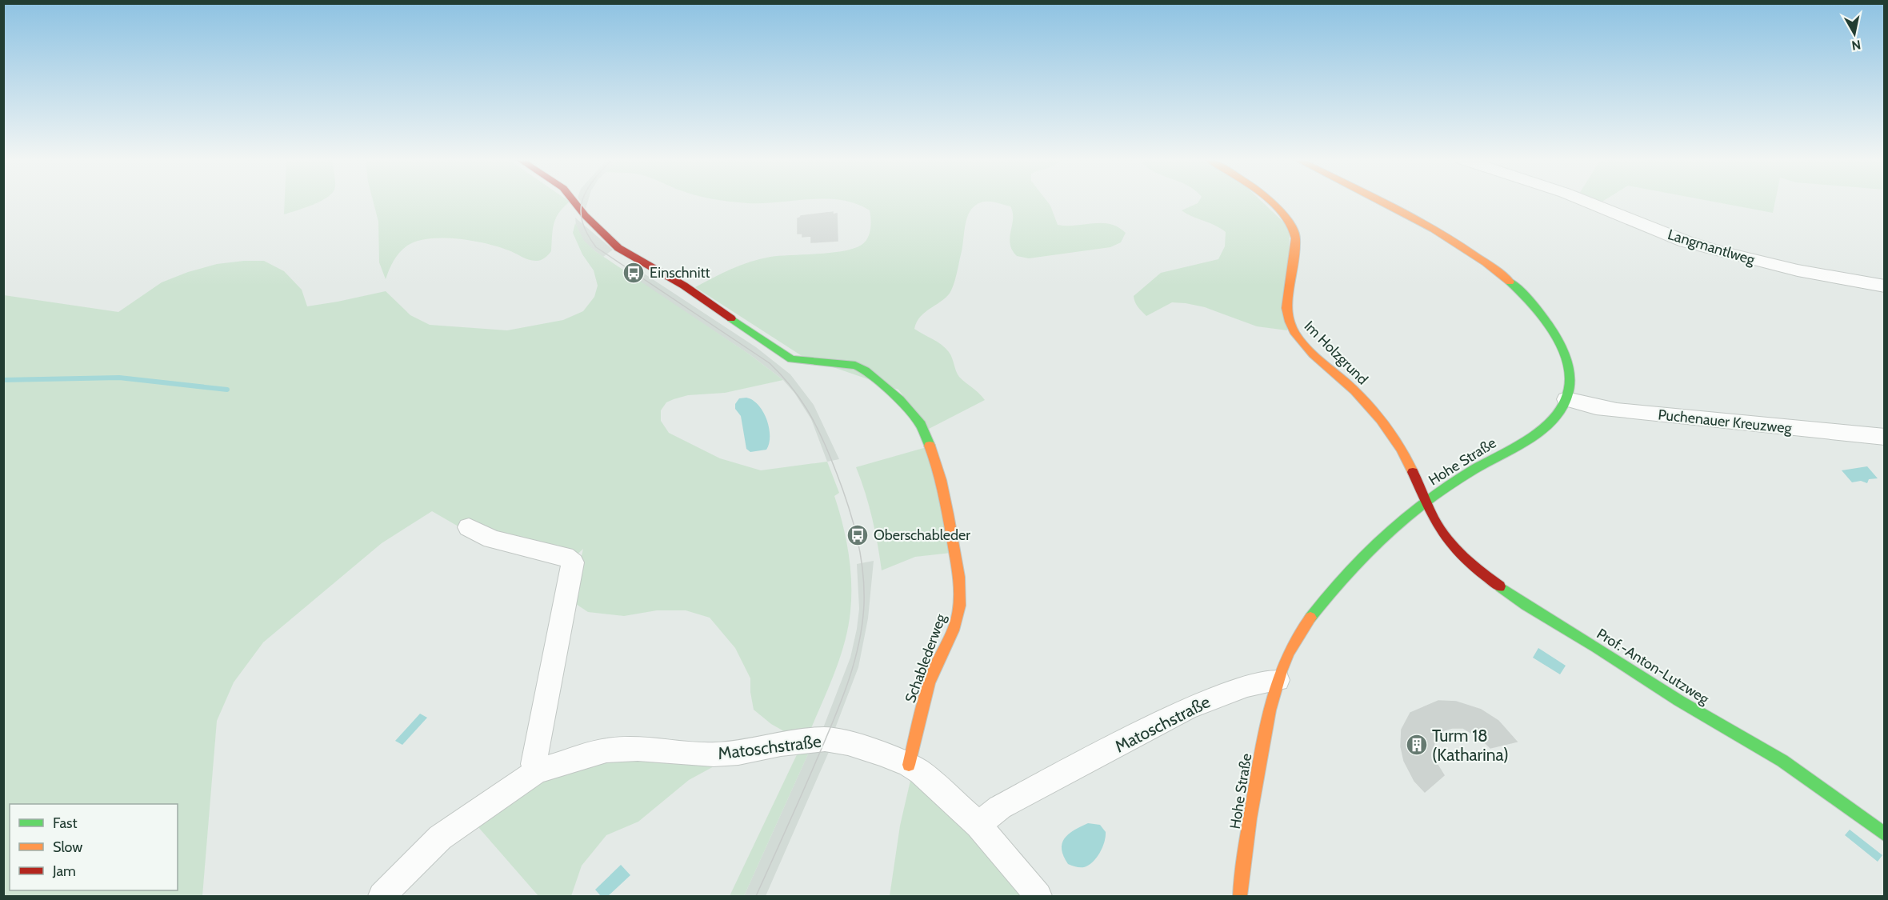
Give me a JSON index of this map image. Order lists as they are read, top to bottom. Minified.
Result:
{"streets":{"street":["Langmantlweg","Im Holzgrund","Puchenauer Kreuzweg","Hohe Straße","Schablederweg","Prof.-Anton-Lutzweg","Matoschstraße"]},"crossings":[["Im Holzgrund","Hohe Straße"],["Im Holzgrund","Prof.-Anton-Lutzweg"],["Puchenauer Kreuzweg","Hohe Straße"],["Hohe Straße","Prof.-Anton-Lutzweg"],["Hohe Straße","Matoschstraße"],["Schablederweg","Matoschstraße"]],"places":{"bus stop":["Einschnitt","Oberschableder"],"building":["Turm 18 (Katharina)"]},"legend":["Fast","Slow","Jam"],"north":"bottom"}
